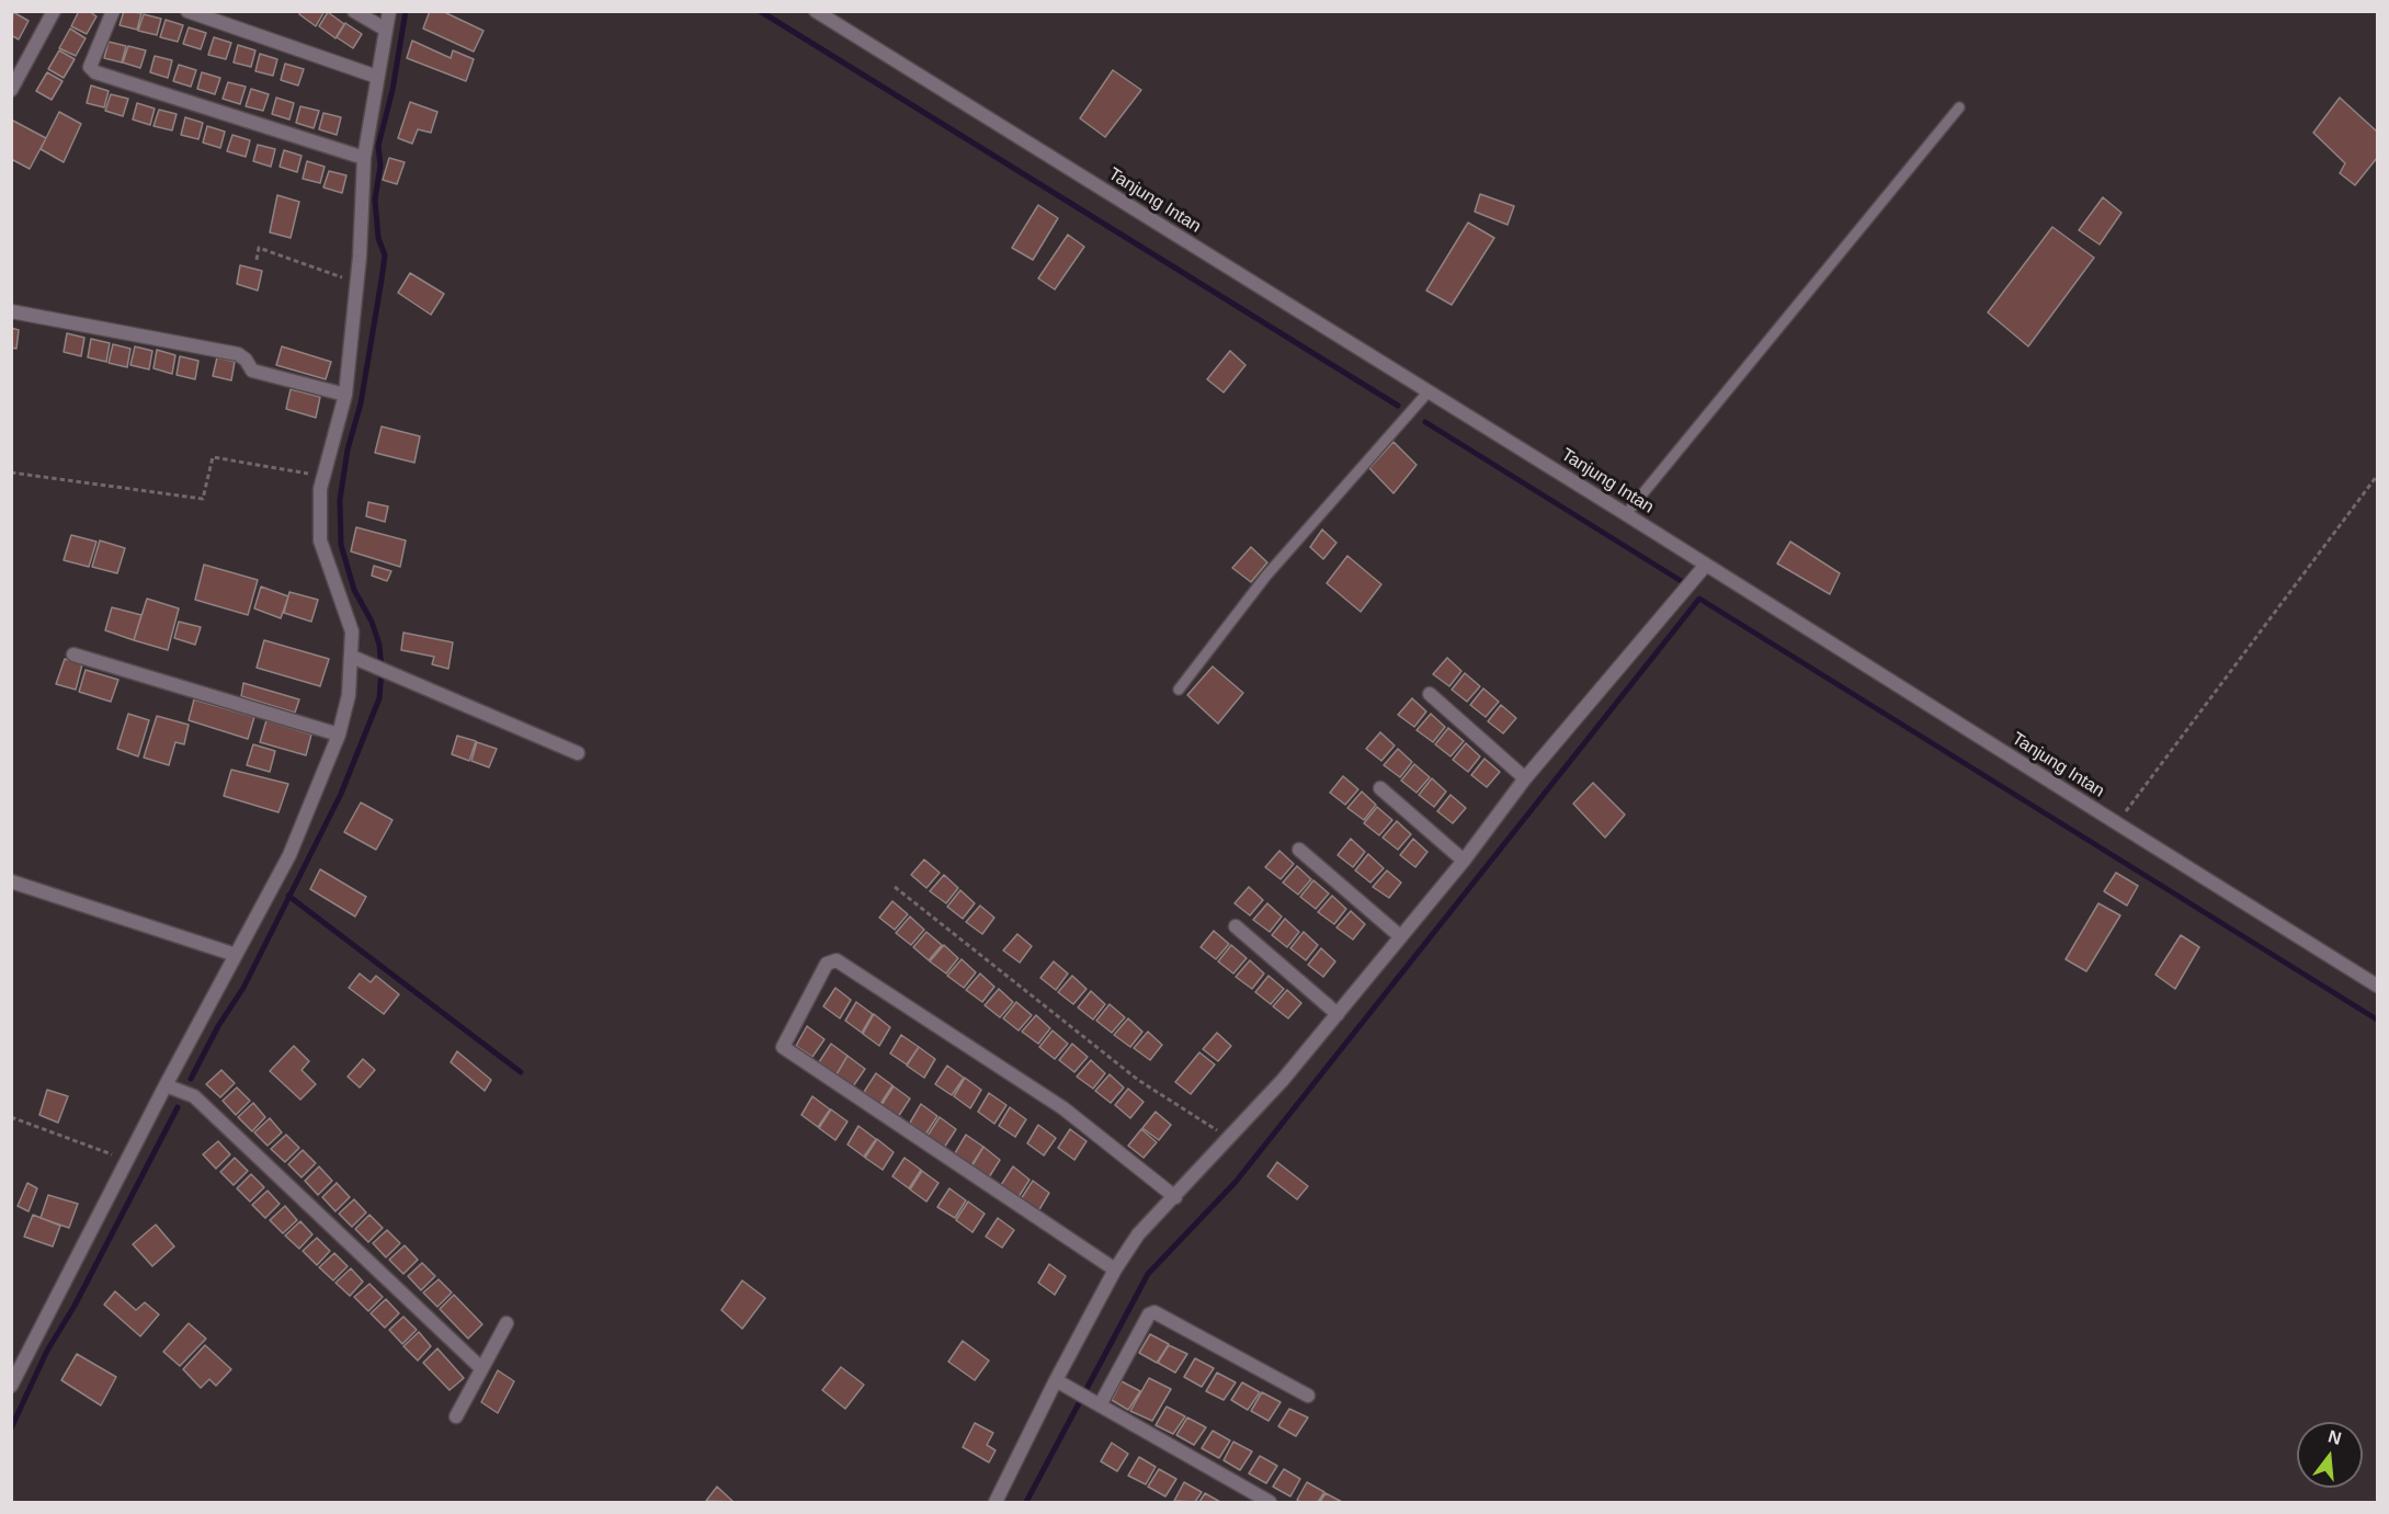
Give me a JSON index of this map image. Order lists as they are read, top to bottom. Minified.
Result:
{"streets":{"street":["Tanjung Intan"]},"north":"top"}
